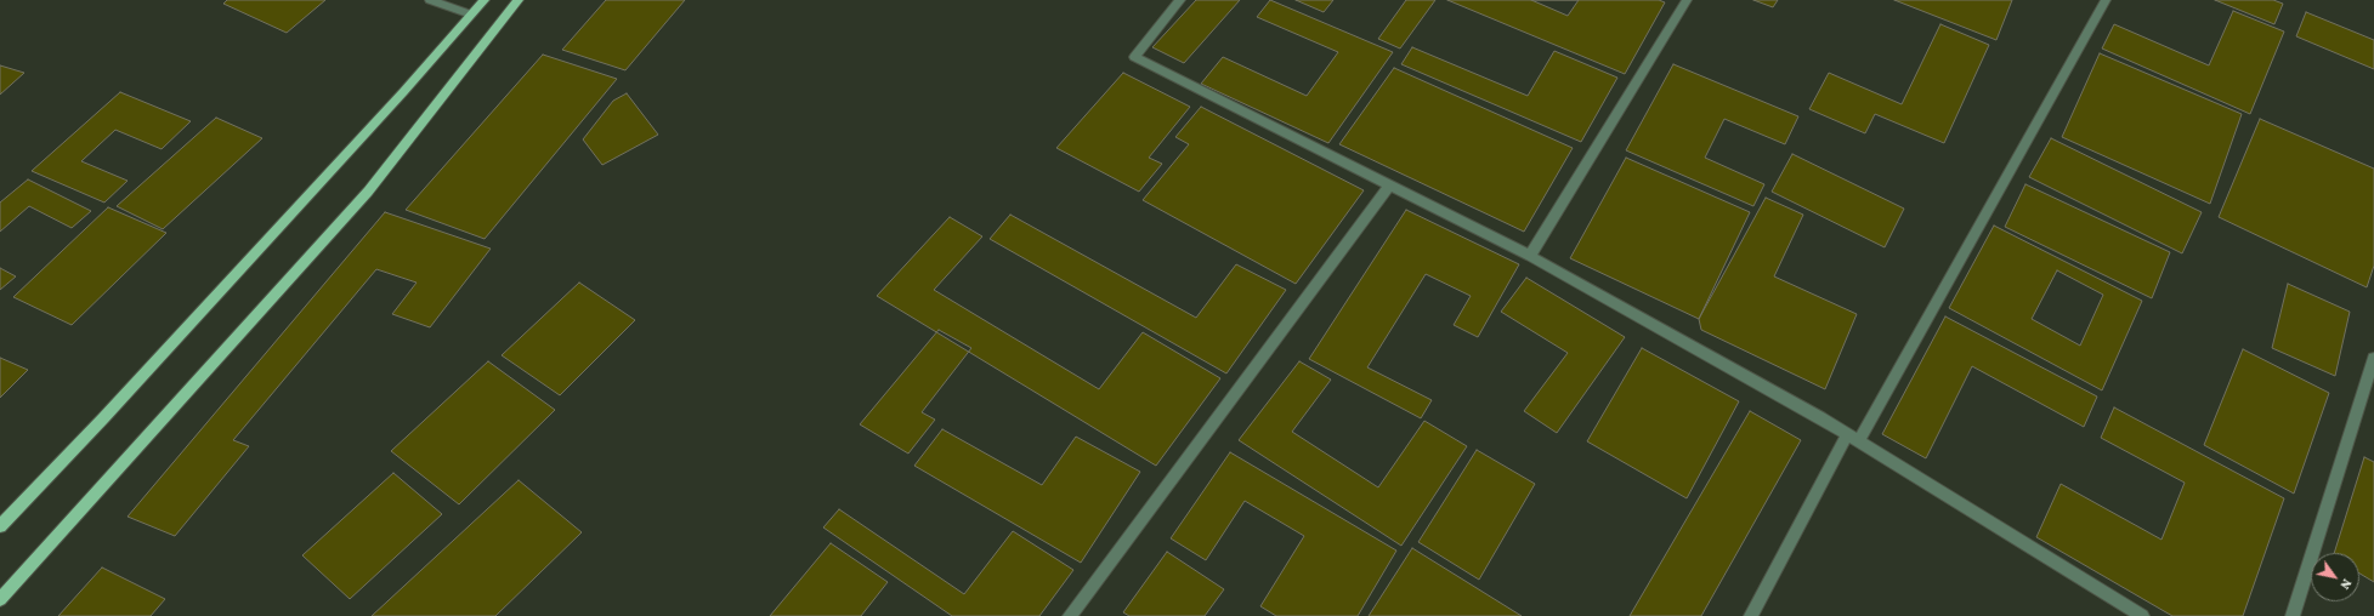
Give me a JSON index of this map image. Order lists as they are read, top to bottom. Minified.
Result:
{"north":"bottom right"}
